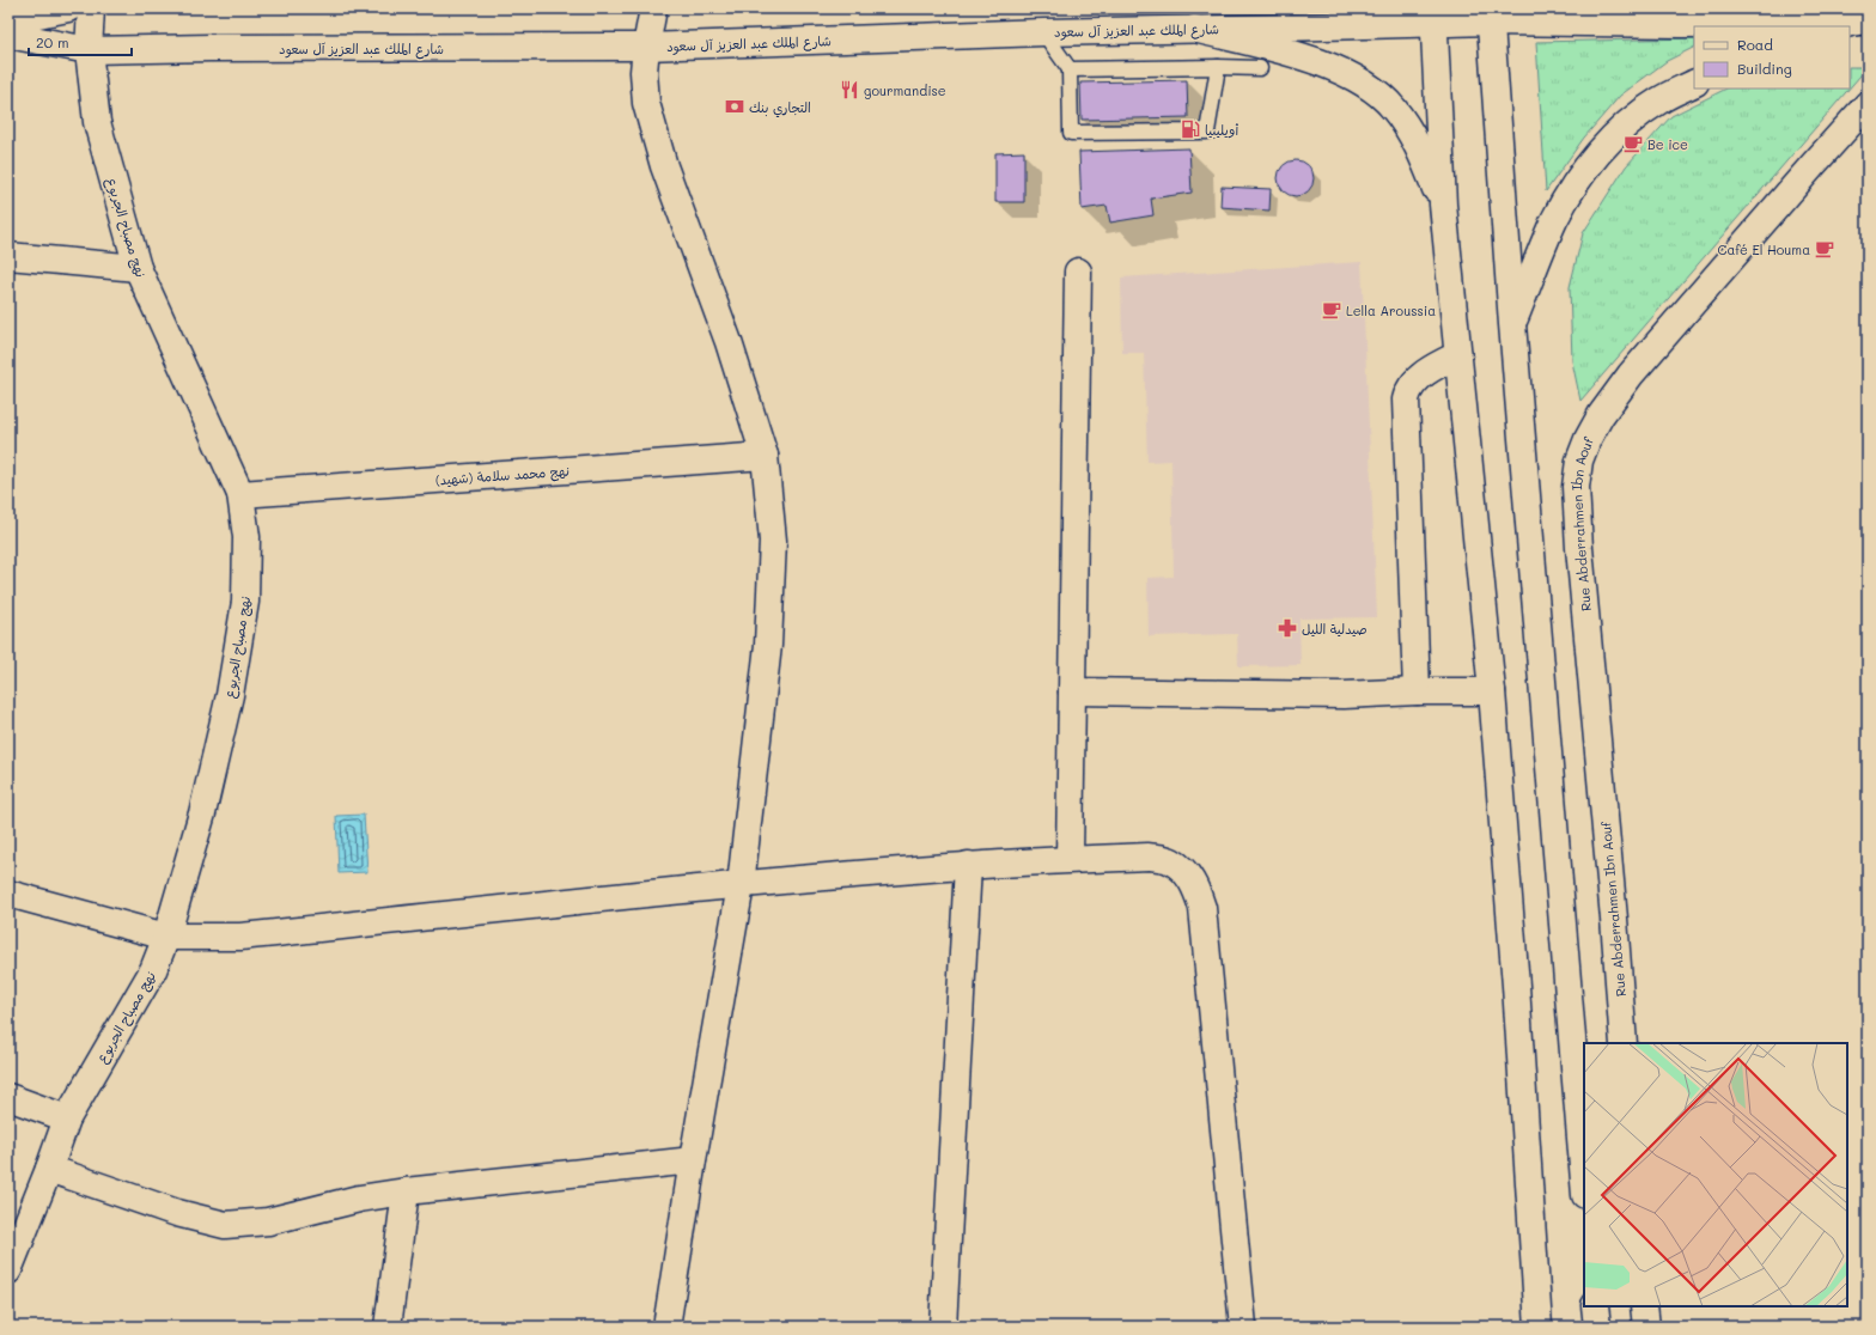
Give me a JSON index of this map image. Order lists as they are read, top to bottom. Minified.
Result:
{"streets":{"main road":["شارع الملك عبد العزيز آل سعود","نهج مصباح الجربوع","نهج محمد سلامة (شهيد)","Rue Abderrahmen Ibn Aouf"]},"crossings":[["شارع الملك عبد العزيز آل سعود","نهج مصباح الجربوع"],["نهج مصباح الجربوع","نهج محمد سلامة (شهيد)"]],"places":{"restaurant":["gourmandise"],"bank":["التجاري بنك"],"fuel station":["أويليبيا"],"cafe":["Be ice","Café El Houma","Lella Aroussia"],"pharmacy":["صيدلية الليل"]},"legend":["Road","Building"],"scale_bar":"20 m"}
